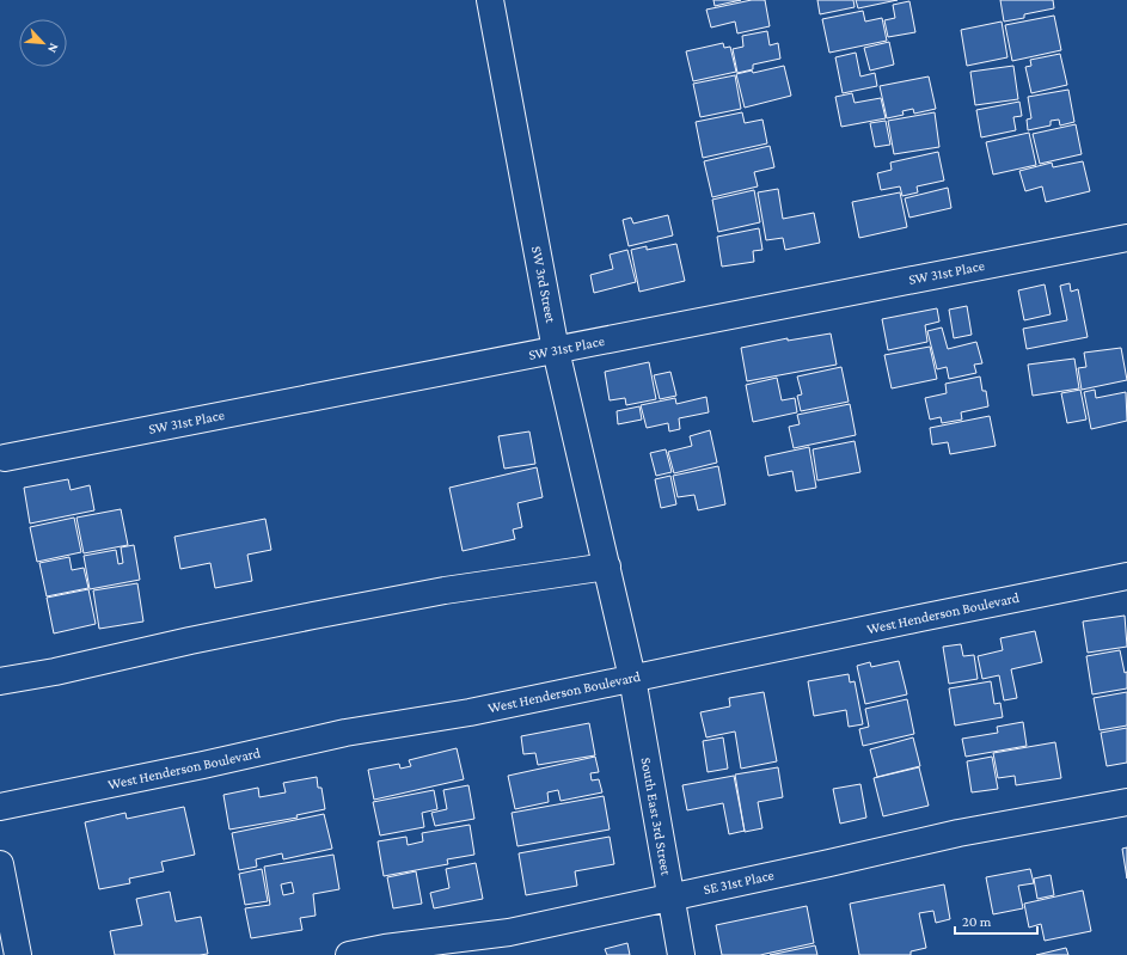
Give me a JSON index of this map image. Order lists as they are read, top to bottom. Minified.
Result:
{"streets":{"street":["SW 31st Place","SW 3rd Street","West Henderson Boulevard","South East 3rd Street","SE 31st Place"]},"crossings":[["SW 31st Place","SW 3rd Street"],["SW 3rd Street","West Henderson Boulevard"],["SW 3rd Street","South East 3rd Street"],["West Henderson Boulevard","South East 3rd Street"],["South East 3rd Street","SE 31st Place"]],"scale_bar":"20 m","north":"bottom right"}
